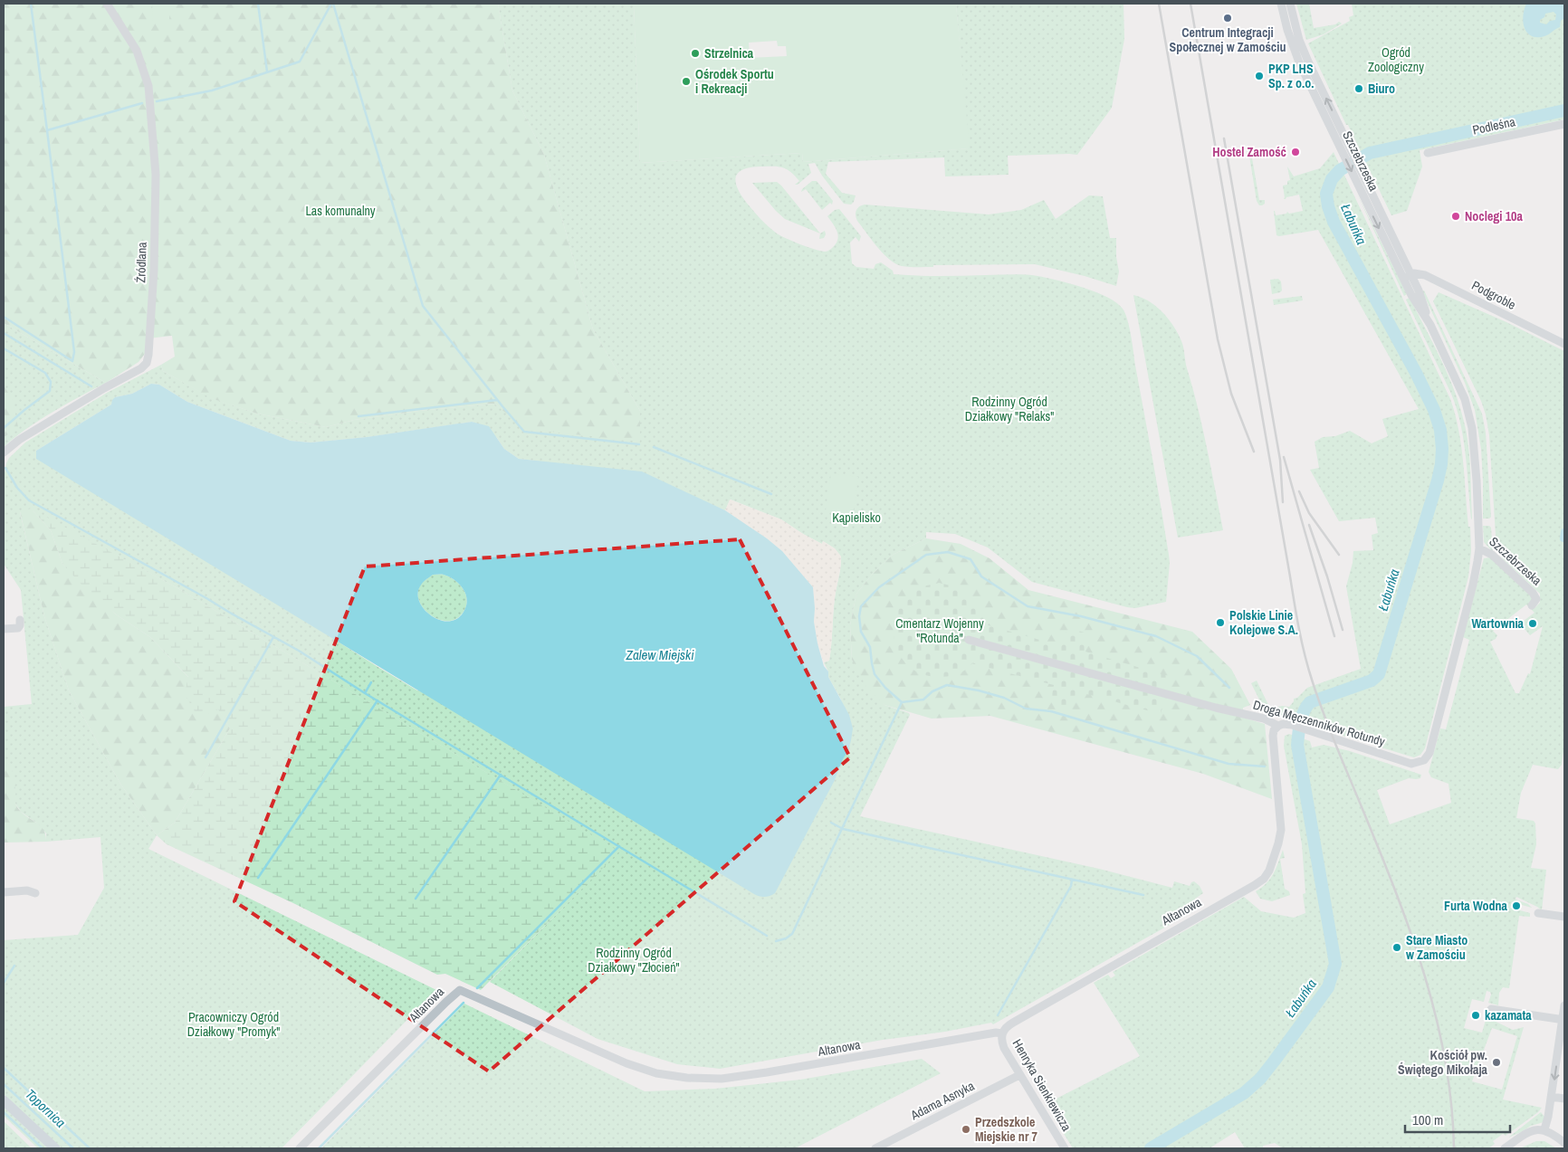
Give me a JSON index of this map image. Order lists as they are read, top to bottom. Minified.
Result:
{"streets":{"street":["Podleśna","Szczebrzeska","Źródlana","Podgroble","Droga Męczenników Rotundy","Altanowa","Henryka Sienkiewicza","Adama Asnyka"]},"crossings":[["Szczebrzeska","Podgroble"],["Szczebrzeska","Droga Męczenników Rotundy"],["Droga Męczenników Rotundy","Altanowa"],["Altanowa","Henryka Sienkiewicza"],["Henryka Sienkiewicza","Adama Asnyka"]],"water":["Łabuńka","Zalew Miejski","Topornica"],"parks":["Ogród Zoologiczny","Las komunalny","Rodzinny Ogród Działkowy \"Relaks\"","Kąpielisko","Cmentarz Wojenny \"Rotunda\"","Rodzinny Ogród Działkowy \"Złocień\"","Pracowniczy Ogród Działkowy \"Promyk\""],"places":["Centrum Integracji Społecznej w Zamościu","Strzelnica","PKP LHS Sp. z o.o.","Ośrodek Sportu i Rekreacji","Biuro","Hostel Zamość","Noclegi 10a","Polskie Linie Kolejowe S.A.","Wartownia","Furta Wodna","Stare Miasto w Zamościu","kazamata","Kościół pw. Świętego Mikołaja","Przedszkole Miejskie nr 7"],"scale_bar":"100 m"}
